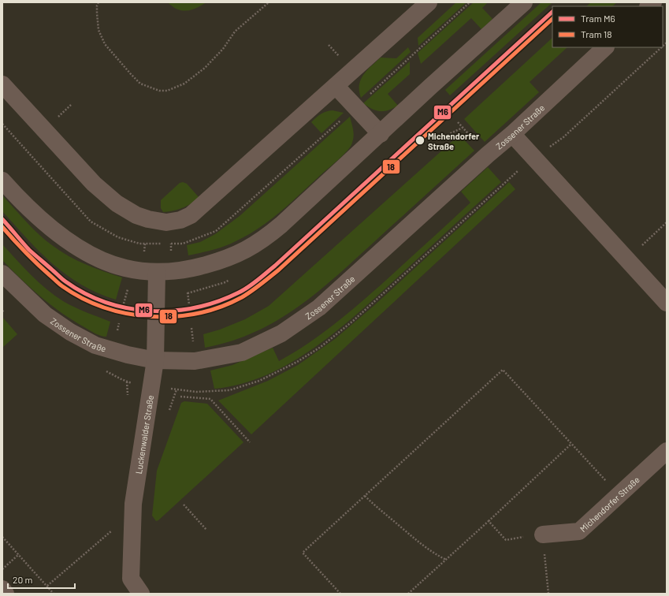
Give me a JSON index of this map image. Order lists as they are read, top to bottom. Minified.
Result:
{"streets":{"street":["Zossener Straße","Luckenwalder Straße","Michendorfer Straße"]},"crossings":[["Zossener Straße","Luckenwalder Straße"]],"places":["Michendorfer Straße"],"lines":["tram line M6","tram line 18"],"legend":["Tram M6","Tram 18"],"scale_bar":"20 m"}
